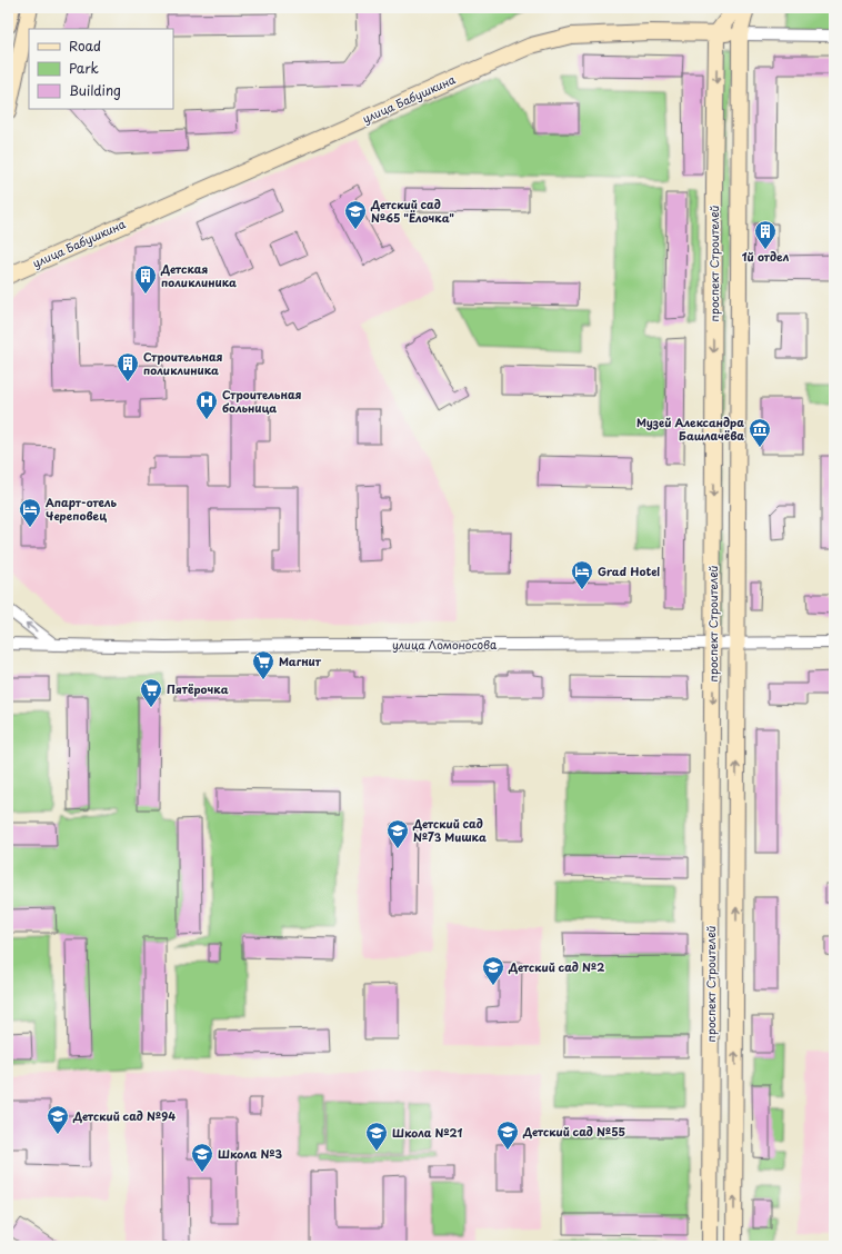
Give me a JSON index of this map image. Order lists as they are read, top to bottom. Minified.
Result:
{"streets":{"main road":["улица Бабушкина","проспект Строителей"],"street":["улица Ломоносова"]},"crossings":[["улица Бабушкина","проспект Строителей"],["проспект Строителей","улица Ломоносова"]],"places":{"school or university":["Детский сад №65 \"Ёлочка\"","Детский сад №73 Мишка","Детский сад №2","Детский сад №94","Детский сад №55","Школа №21","Школа №3"],"building":["1й отдел","Детская поликлиника","Строительная поликлиника"],"hospital":["Строительная больница"],"museum":["Музей Александра Башлачёва"],"hotel":["Апарт-отель Череповец","Grad Hotel"],"supermarket":["Магнит","Пятёрочка"]},"legend":["Road","Park","Building"]}
